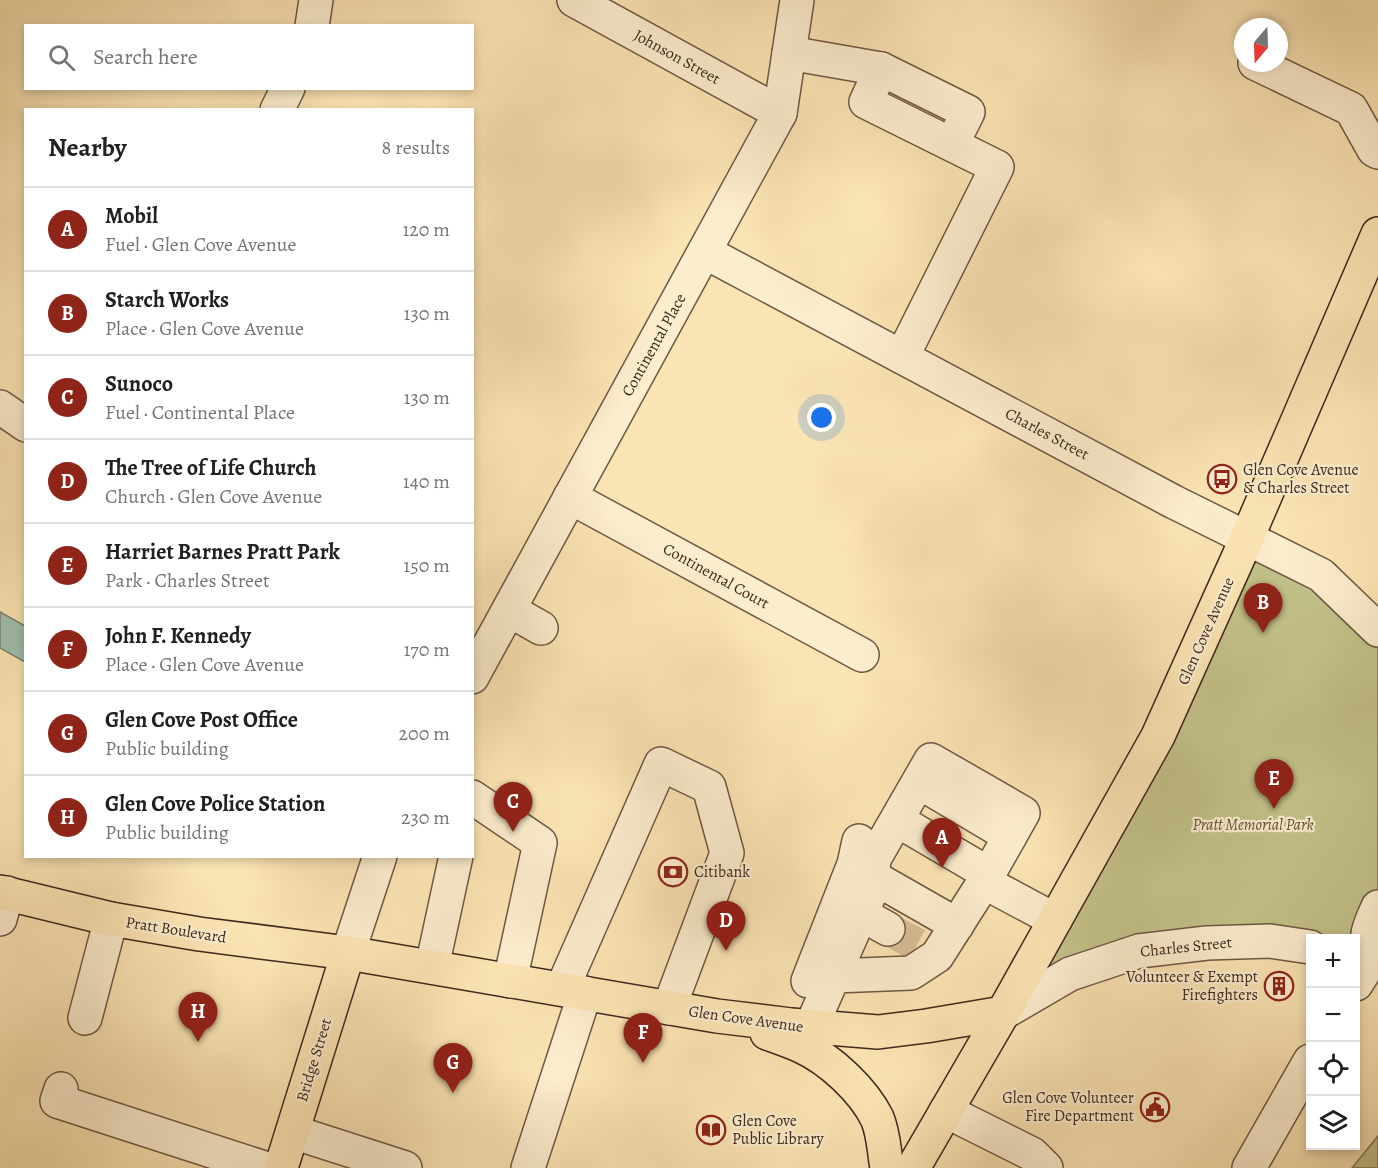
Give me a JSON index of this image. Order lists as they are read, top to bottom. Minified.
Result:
{"streets":{"main road":["Glen Cove Avenue","Pratt Boulevard","Bridge Street"],"street":["Johnson Street","Continental Place","Charles Street","Continental Court"]},"crossings":[["Johnson Street","Continental Place"],["Continental Place","Charles Street"],["Continental Place","Continental Court"],["Charles Street","Glen Cove Avenue"],["Glen Cove Avenue","Pratt Boulevard"],["Glen Cove Avenue","Bridge Street"],["Pratt Boulevard","Bridge Street"]],"parks":["Pratt Memorial Park"],"places":{"bus stop":["Glen Cove Avenue & Charles Street"],"bank":["Citibank"],"building":["Volunteer & Exempt Firefighters"],"public building":["Glen Cove Volunteer Fire Department"],"library":["Glen Cove Public Library"]},"north":"bottom","page":{"search":"Search here","heading":["Nearby","8 results"],"list":[{"mark":"A","name":"Mobil","note":"Fuel · Glen Cove Avenue","value":"120 m"},{"mark":"B","name":"Starch Works","note":"Place · Glen Cove Avenue","value":"130 m"},{"mark":"C","name":"Sunoco","note":"Fuel · Continental Place","value":"130 m"},{"mark":"D","name":"The Tree of Life Church","note":"Church · Glen Cove Avenue","value":"140 m"},{"mark":"E","name":"Harriet Barnes Pratt Park","note":"Park · Charles Street","value":"150 m"},{"mark":"F","name":"John F. Kennedy","note":"Place · Glen Cove Avenue","value":"170 m"},{"mark":"G","name":"Glen Cove Post Office","note":"Public building","value":"200 m"},{"mark":"H","name":"Glen Cove Police Station","note":"Public building","value":"230 m"}],"pins":["B","E","C","A","D","H","F","G"],"map_buttons":["+","−"]}}
